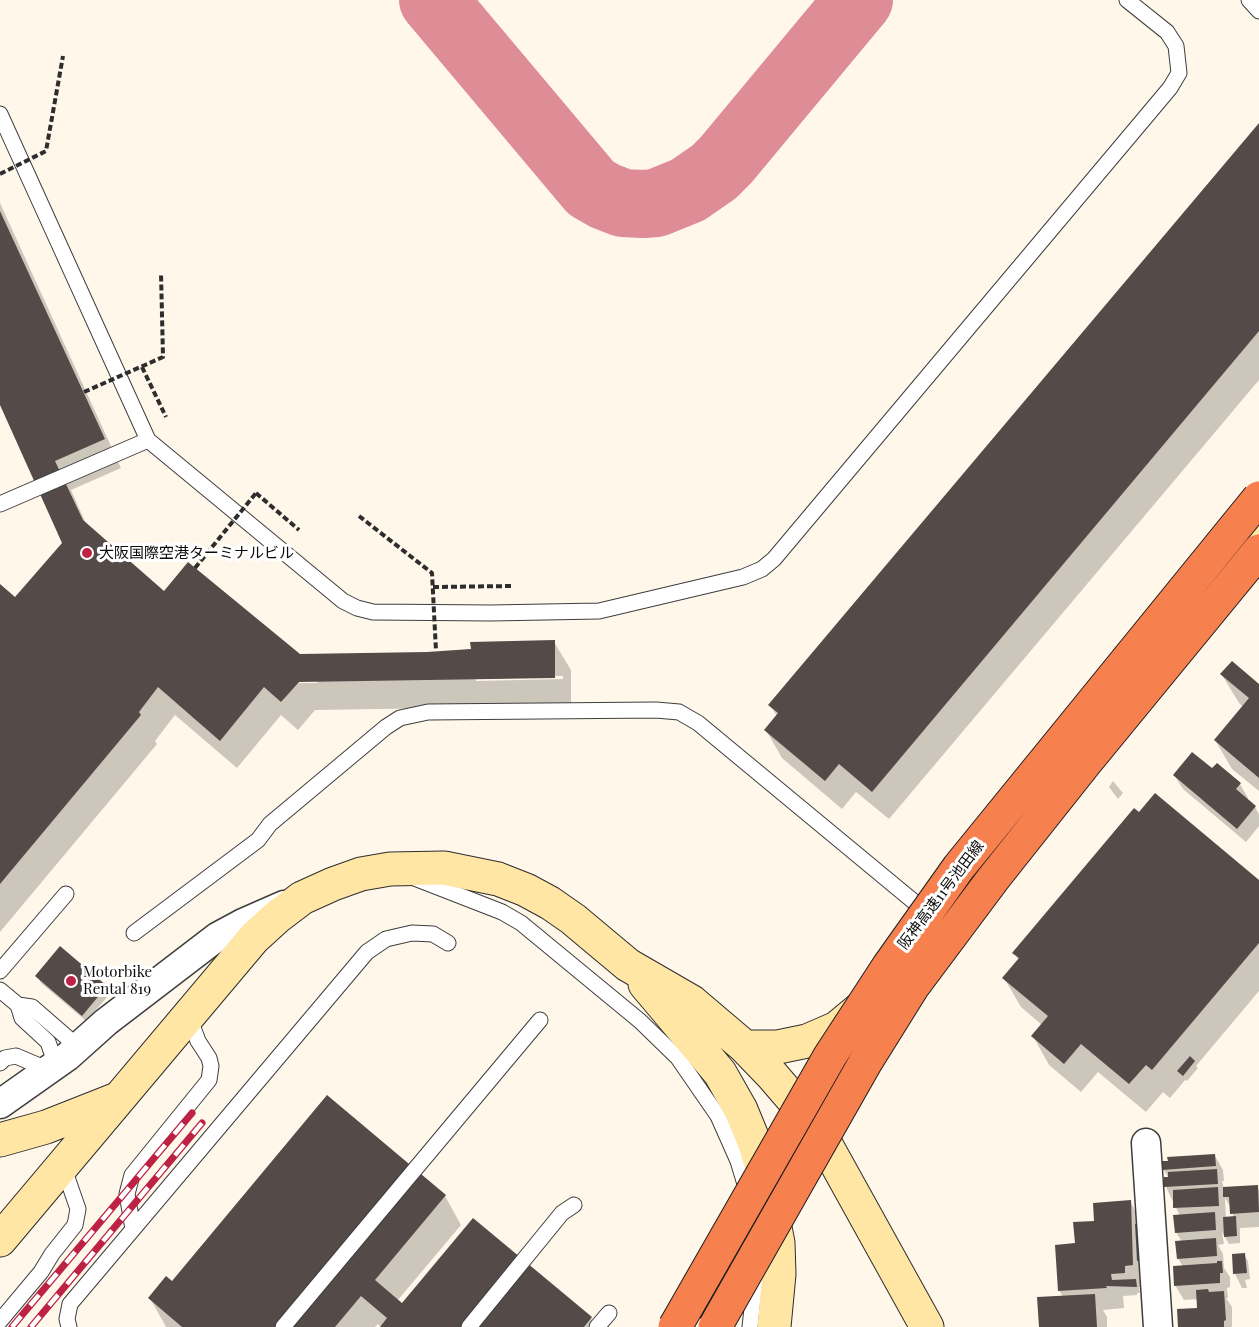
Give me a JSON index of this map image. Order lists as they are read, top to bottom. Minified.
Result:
{"streets":{"highway":["阪神高速11号池田線"]},"places":["大阪国際空港ターミナルビル","Motorbike Rental 819"]}
